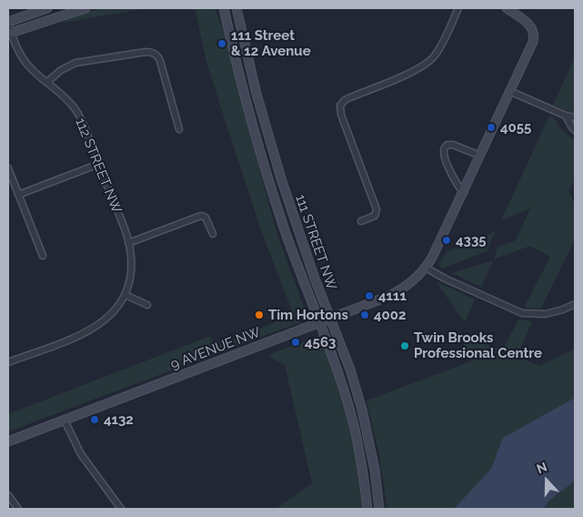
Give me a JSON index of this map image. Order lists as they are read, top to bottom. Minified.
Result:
{"streets":{"main road":["111 STREET NW","9 AVENUE NW"],"street":["112 STREET NW"]},"crossings":[["111 STREET NW","9 AVENUE NW"]],"places":["111 Street & 12 Avenue","4055","4335","4111","Tim Hortons","4002","4563","Twin Brooks Professional Centre","4132"],"north":"top"}
